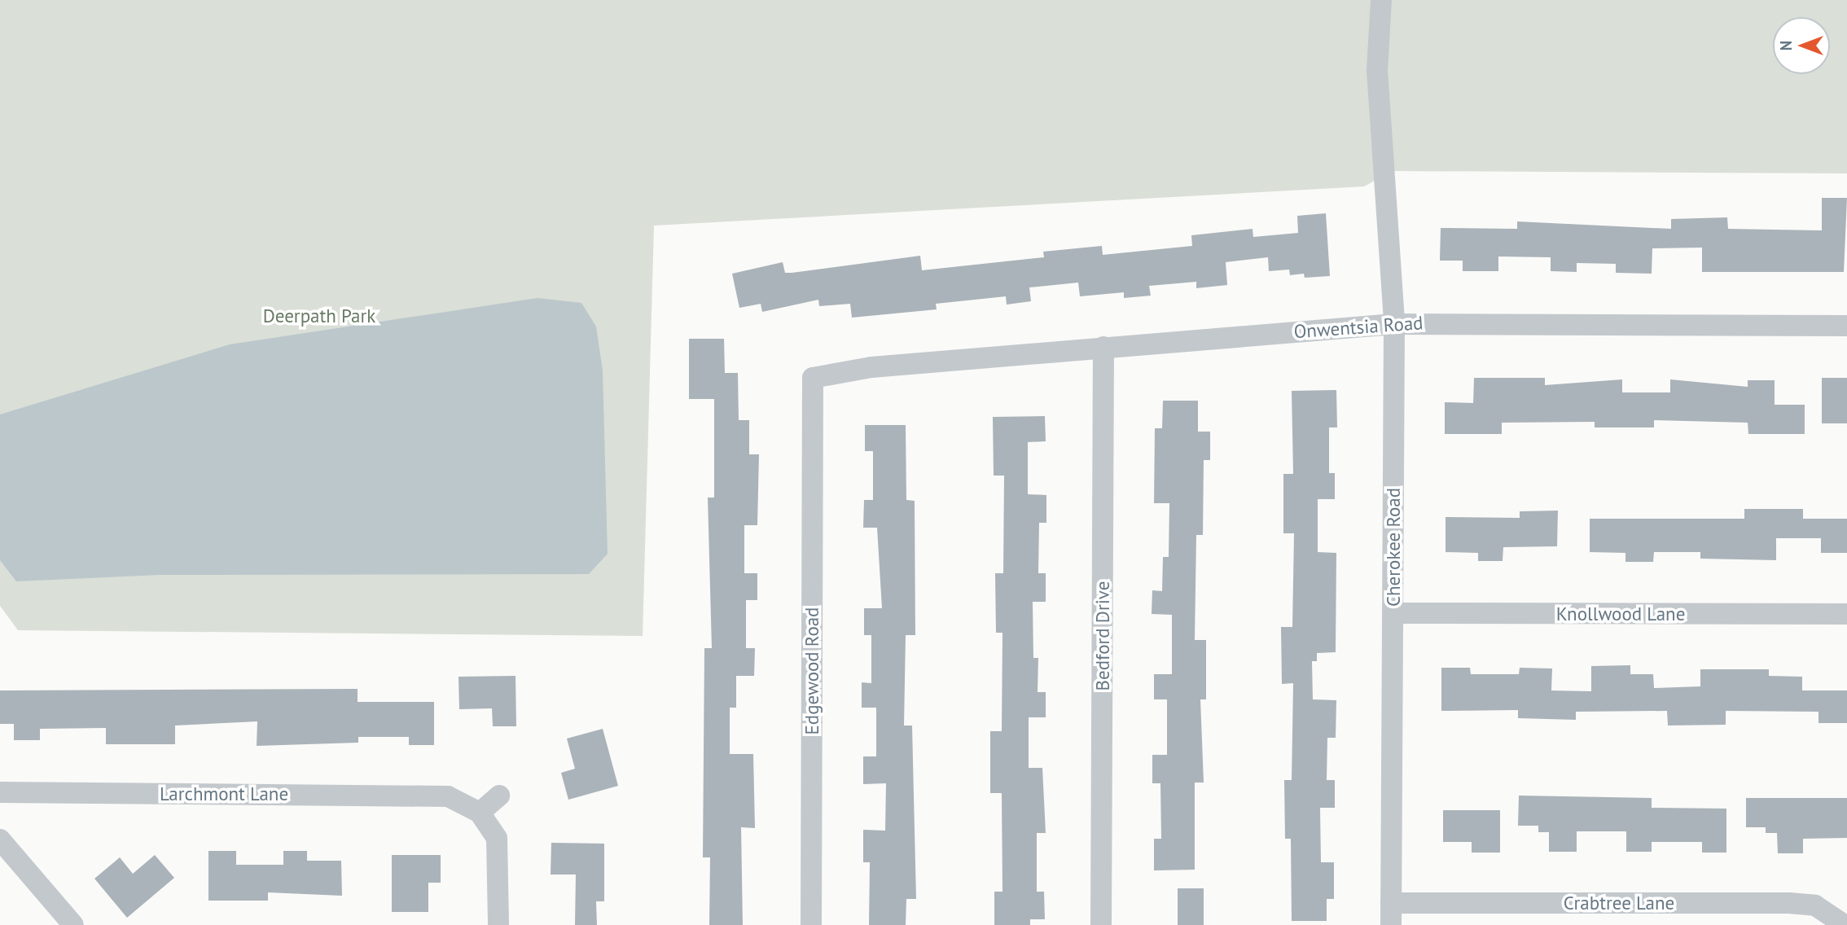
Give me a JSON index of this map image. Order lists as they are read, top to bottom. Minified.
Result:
{"streets":{"street":["Onwentsia Road","Cherokee Road","Knollwood Lane","Bedford Drive","Edgewood Road","Larchmont Lane","Crabtree Lane"]},"crossings":[["Onwentsia Road","Cherokee Road"],["Onwentsia Road","Bedford Drive"],["Onwentsia Road","Edgewood Road"],["Cherokee Road","Knollwood Lane"],["Cherokee Road","Crabtree Lane"]],"parks":["Deerpath Park"],"north":"left"}
